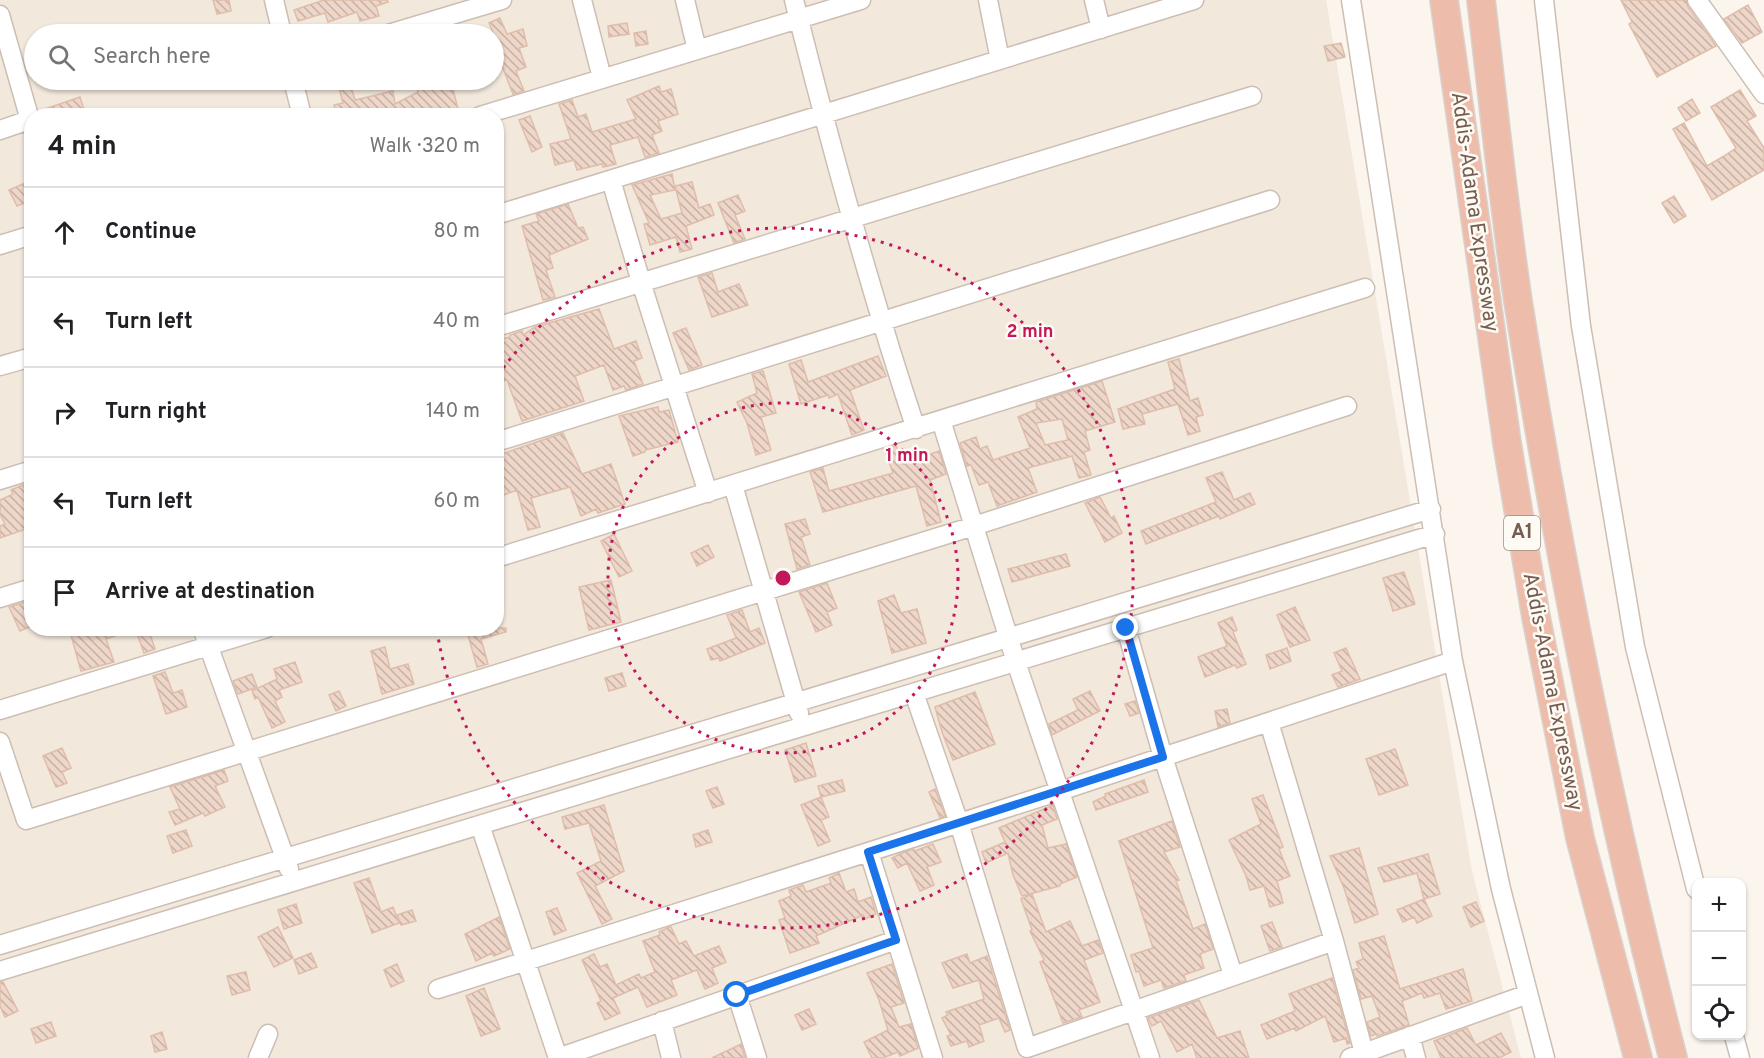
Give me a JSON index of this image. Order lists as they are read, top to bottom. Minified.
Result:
{"streets":{"highway":["Addis-Adama Expressway","A1"]},"page":{"search":"Search here","heading":["4 min","Walk · 320 m"],"list":[["Continue","80 m"],["Turn left","40 m"],["Turn right","140 m"],["Turn left","60 m"],"Arrive at destination"],"map_buttons":["+","−"]},"rings":["2 min","1 min"]}
